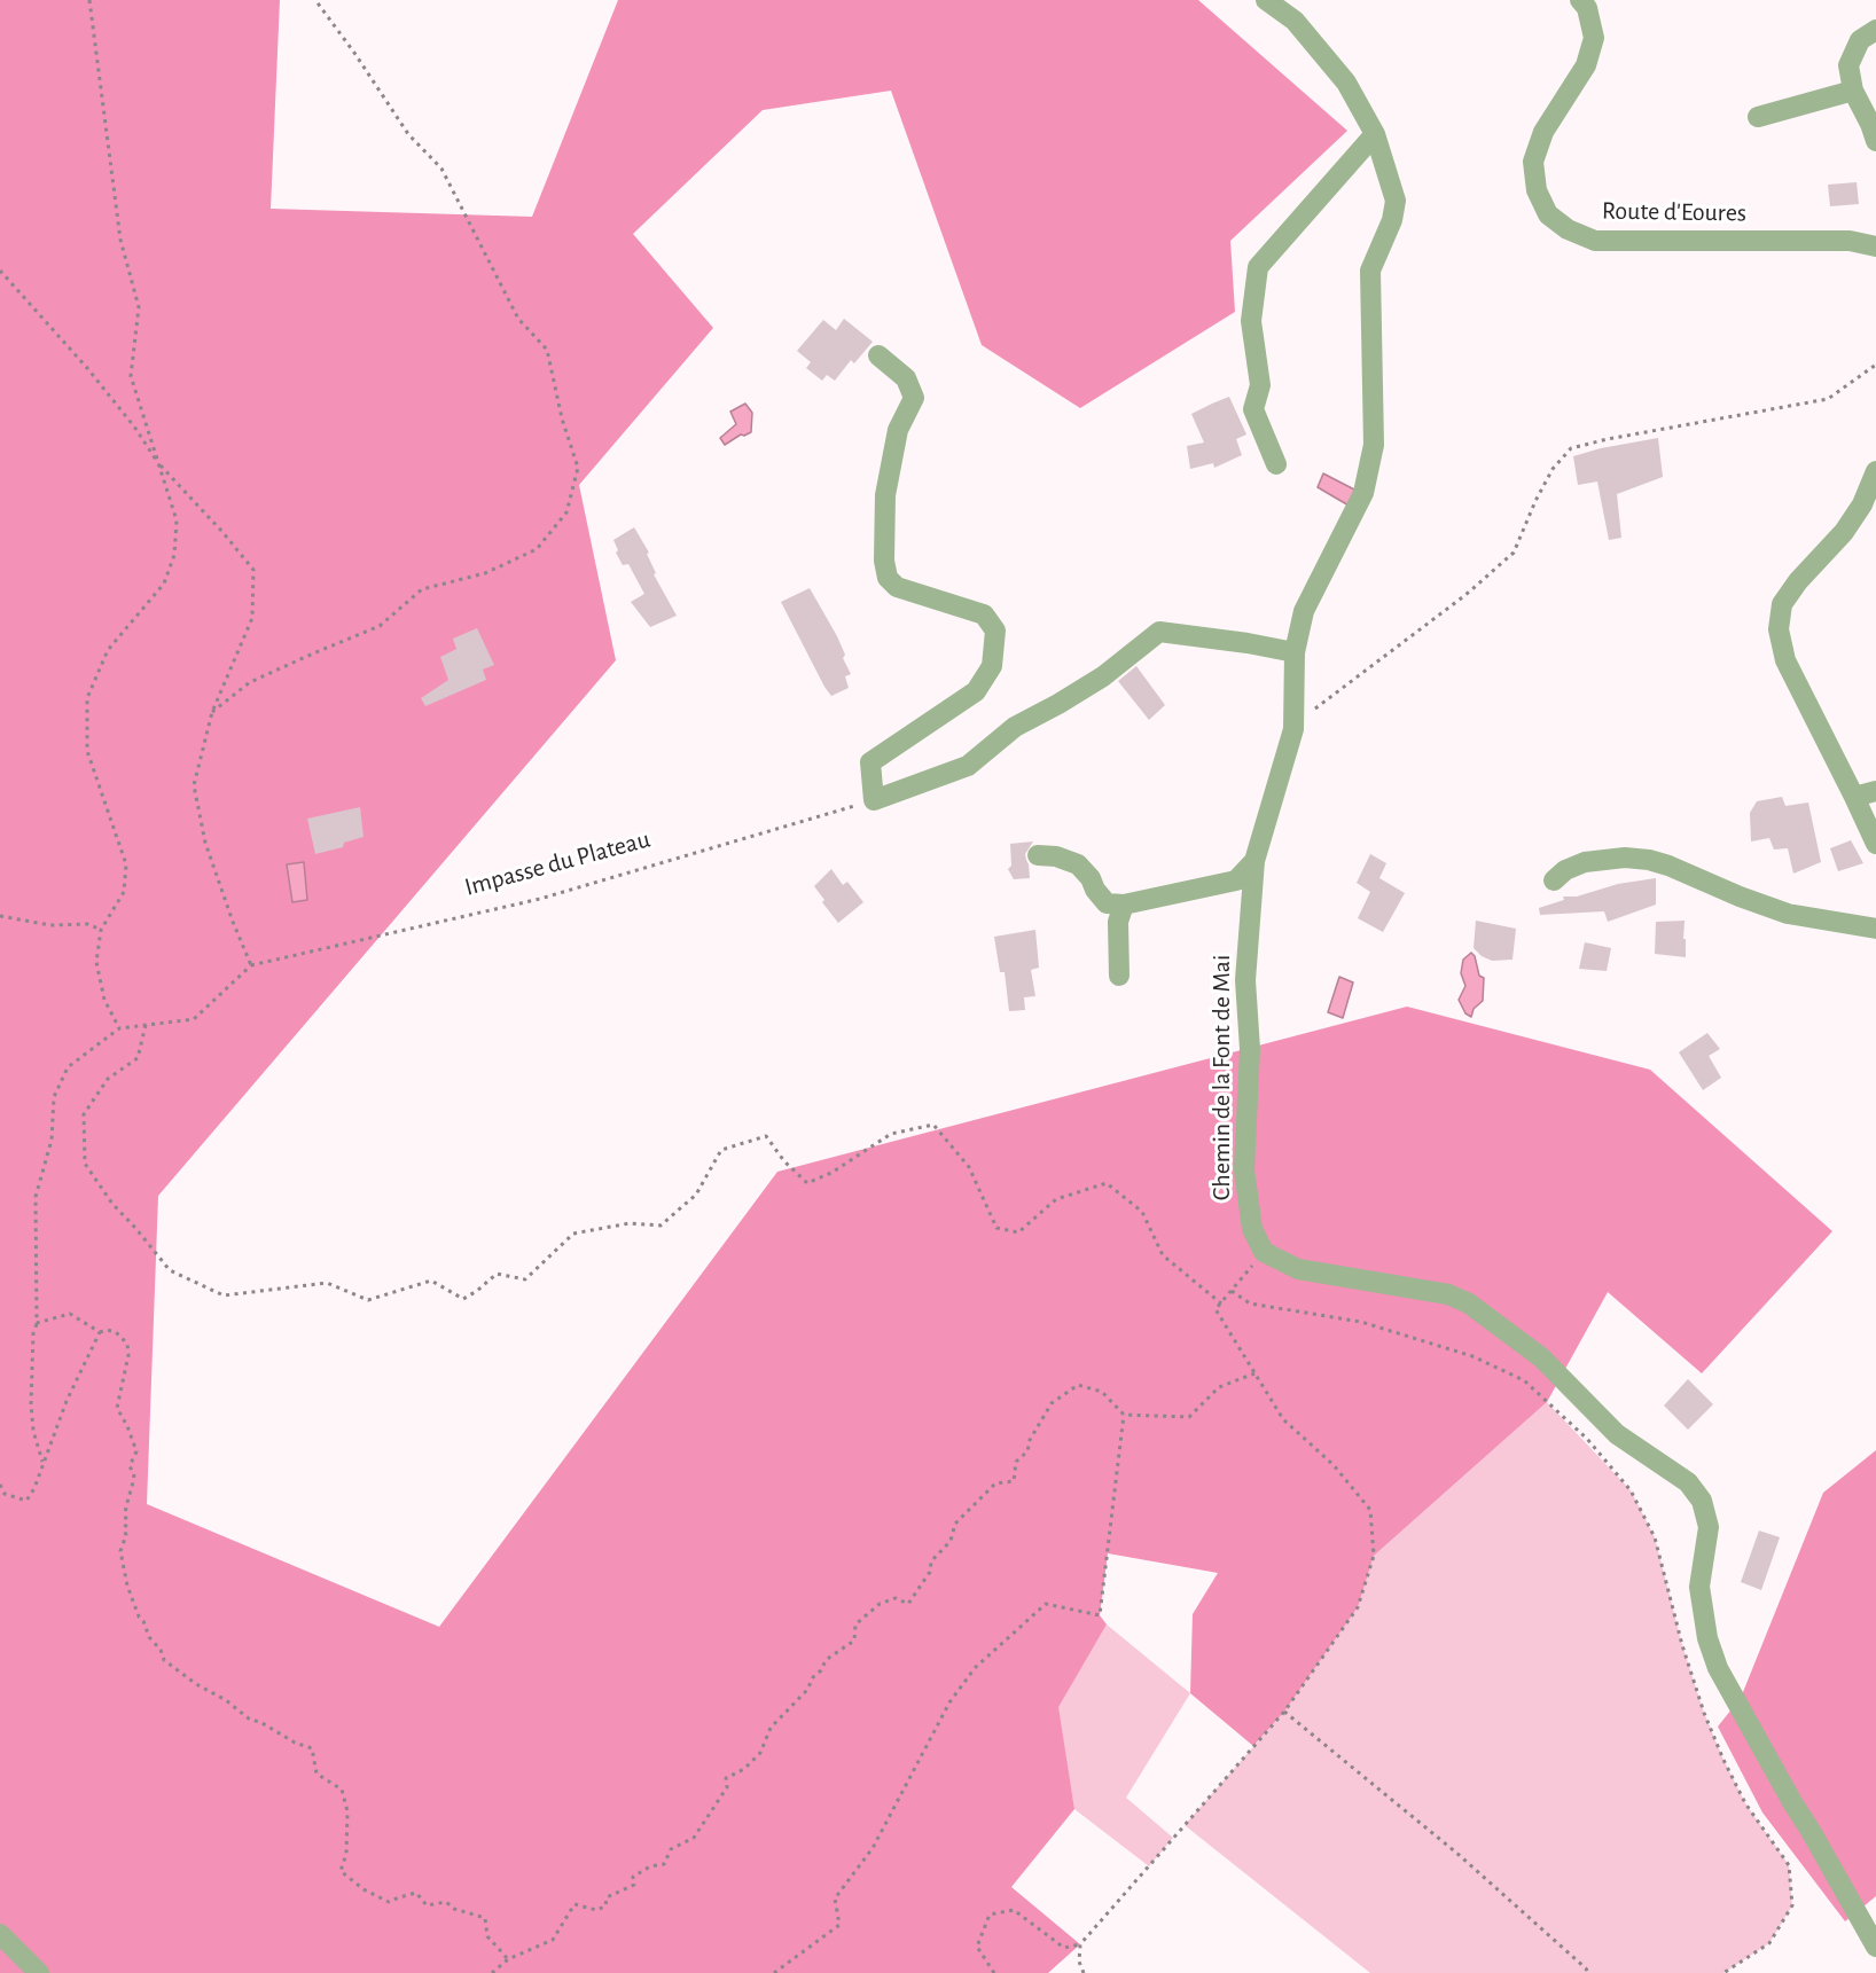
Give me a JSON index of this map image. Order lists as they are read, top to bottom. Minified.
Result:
{"streets":{"street":["Route d'Eoures","Chemin de la Font de Mai"],"path":["Impasse du Plateau"]}}
